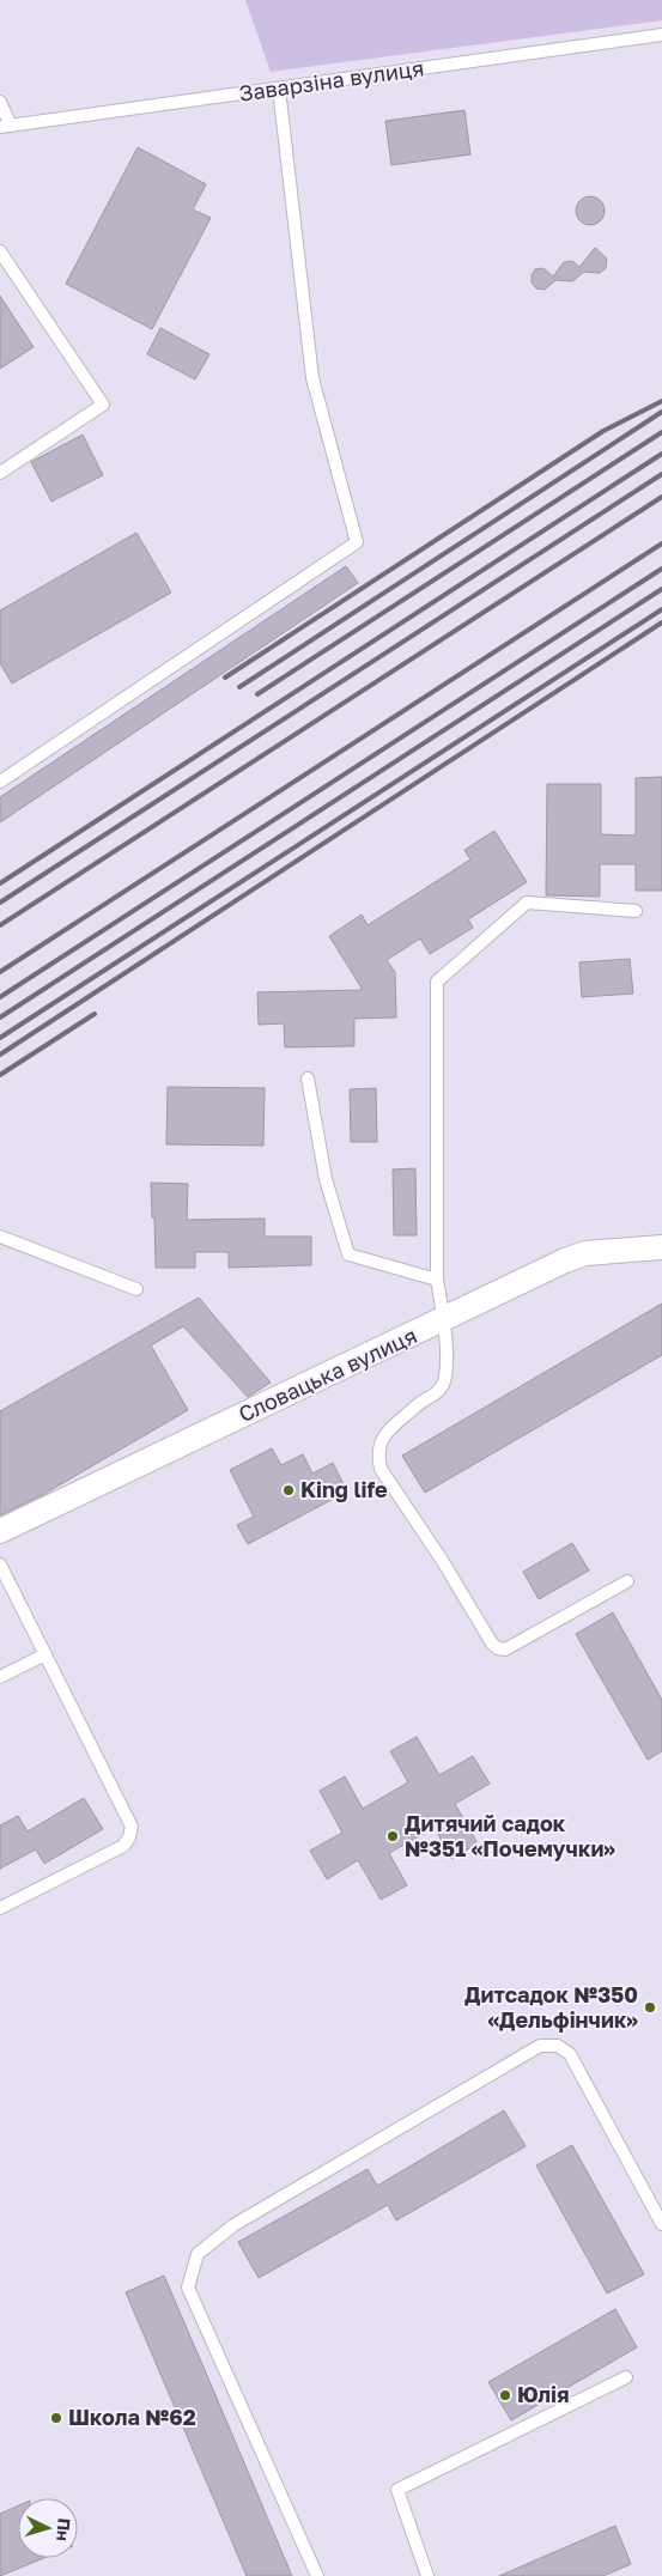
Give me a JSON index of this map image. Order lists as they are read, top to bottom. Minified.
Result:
{"streets":{"street":["Словацька вулиця"],"lane":["Заварзіна вулиця"]},"places":["King life","Дитячий садок №351 «Почемучки»","Дитсадок №350 «Дельфінчик»","Юлія","Школа №62"],"north":"right"}
